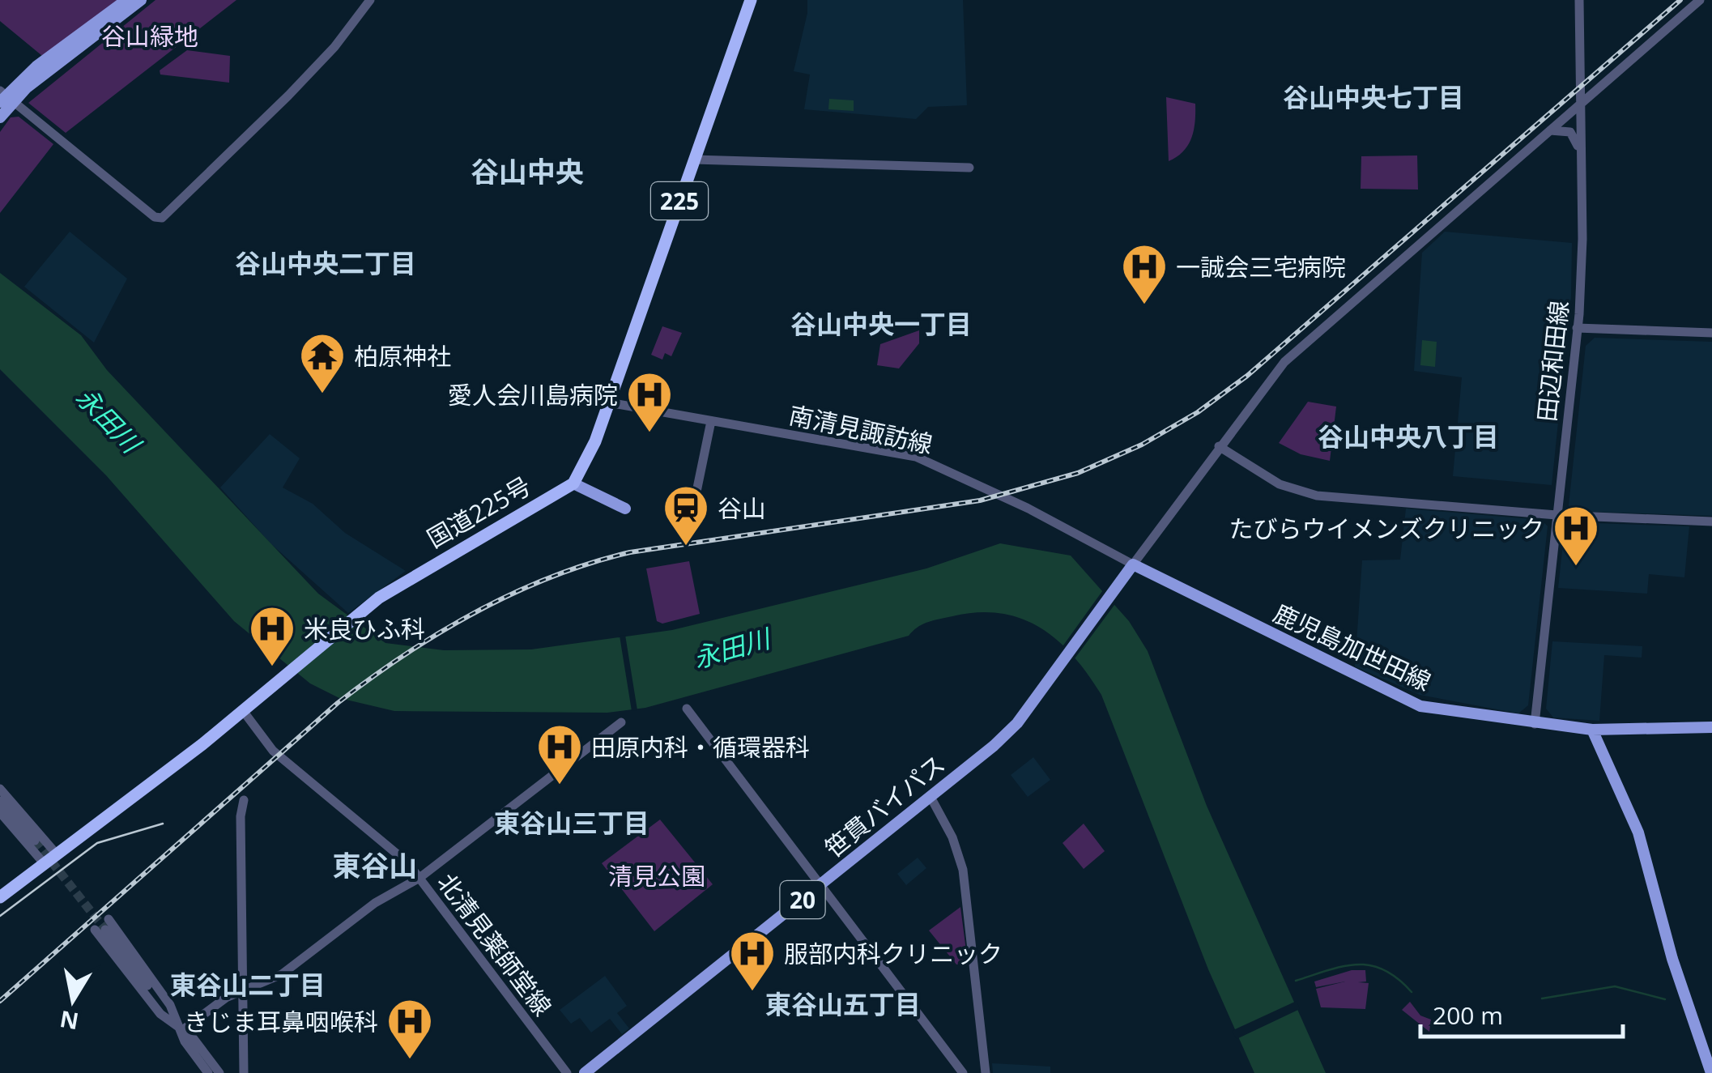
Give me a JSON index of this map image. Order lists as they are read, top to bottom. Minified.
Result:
{"streets":{"highway":["225","国道225号"],"main road":["鹿児島加世田線","笹貫バイパス","20"],"street":["田辺和田線","南清見諏訪線","北清見薬師堂線"]},"crossings":[["225","南清見諏訪線"],["225","国道225号"],["田辺和田線","鹿児島加世田線"],["南清見諏訪線","鹿児島加世田線"],["南清見諏訪線","笹貫バイパス"],["国道225号","北清見薬師堂線"],["鹿児島加世田線","笹貫バイパス"]],"districts":["谷山中央七丁目","谷山中央","谷山中央二丁目","谷山中央一丁目","谷山中央八丁目","東谷山三丁目","東谷山","東谷山二丁目","東谷山五丁目"],"water":["永田川"],"parks":["谷山緑地","清見公園"],"places":{"hospital":["一誠会三宅病院","愛人会川島病院","たびらウイメンズクリニック","米良ひふ科","田原内科・循環器科","服部内科クリニック","きじま耳鼻咽喉科"],"temple":["柏原神社"],"station":["谷山"]},"scale_bar":"200 m","north":"bottom"}
